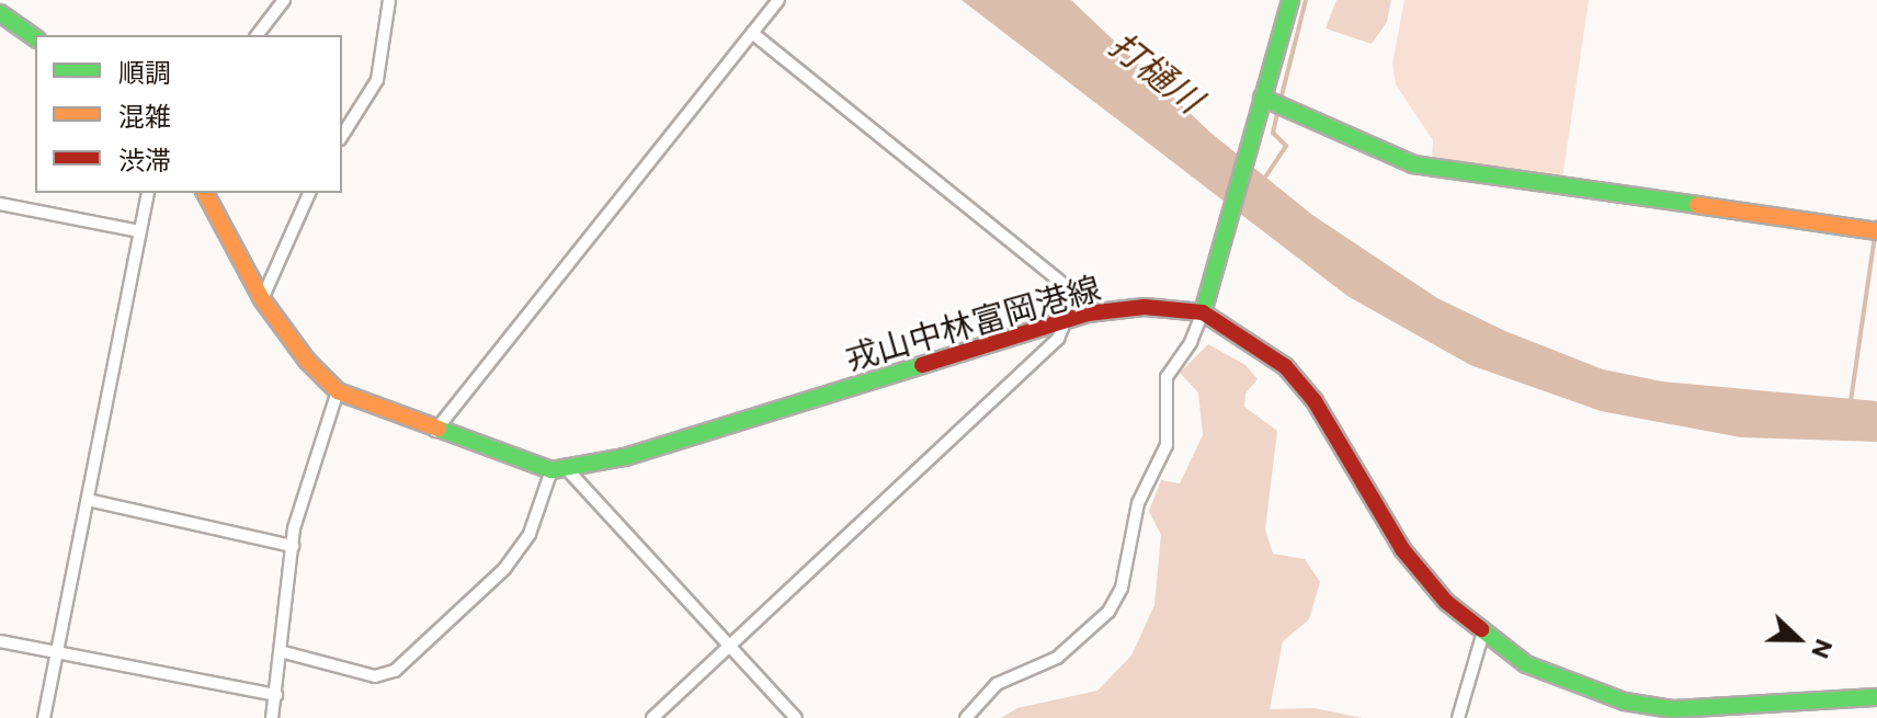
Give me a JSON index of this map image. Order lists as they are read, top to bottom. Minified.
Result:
{"streets":{"main road":["戎山中林富岡港線"]},"water":["打樋川"],"legend":["順調","混雑","渋滞"],"north":"right"}
